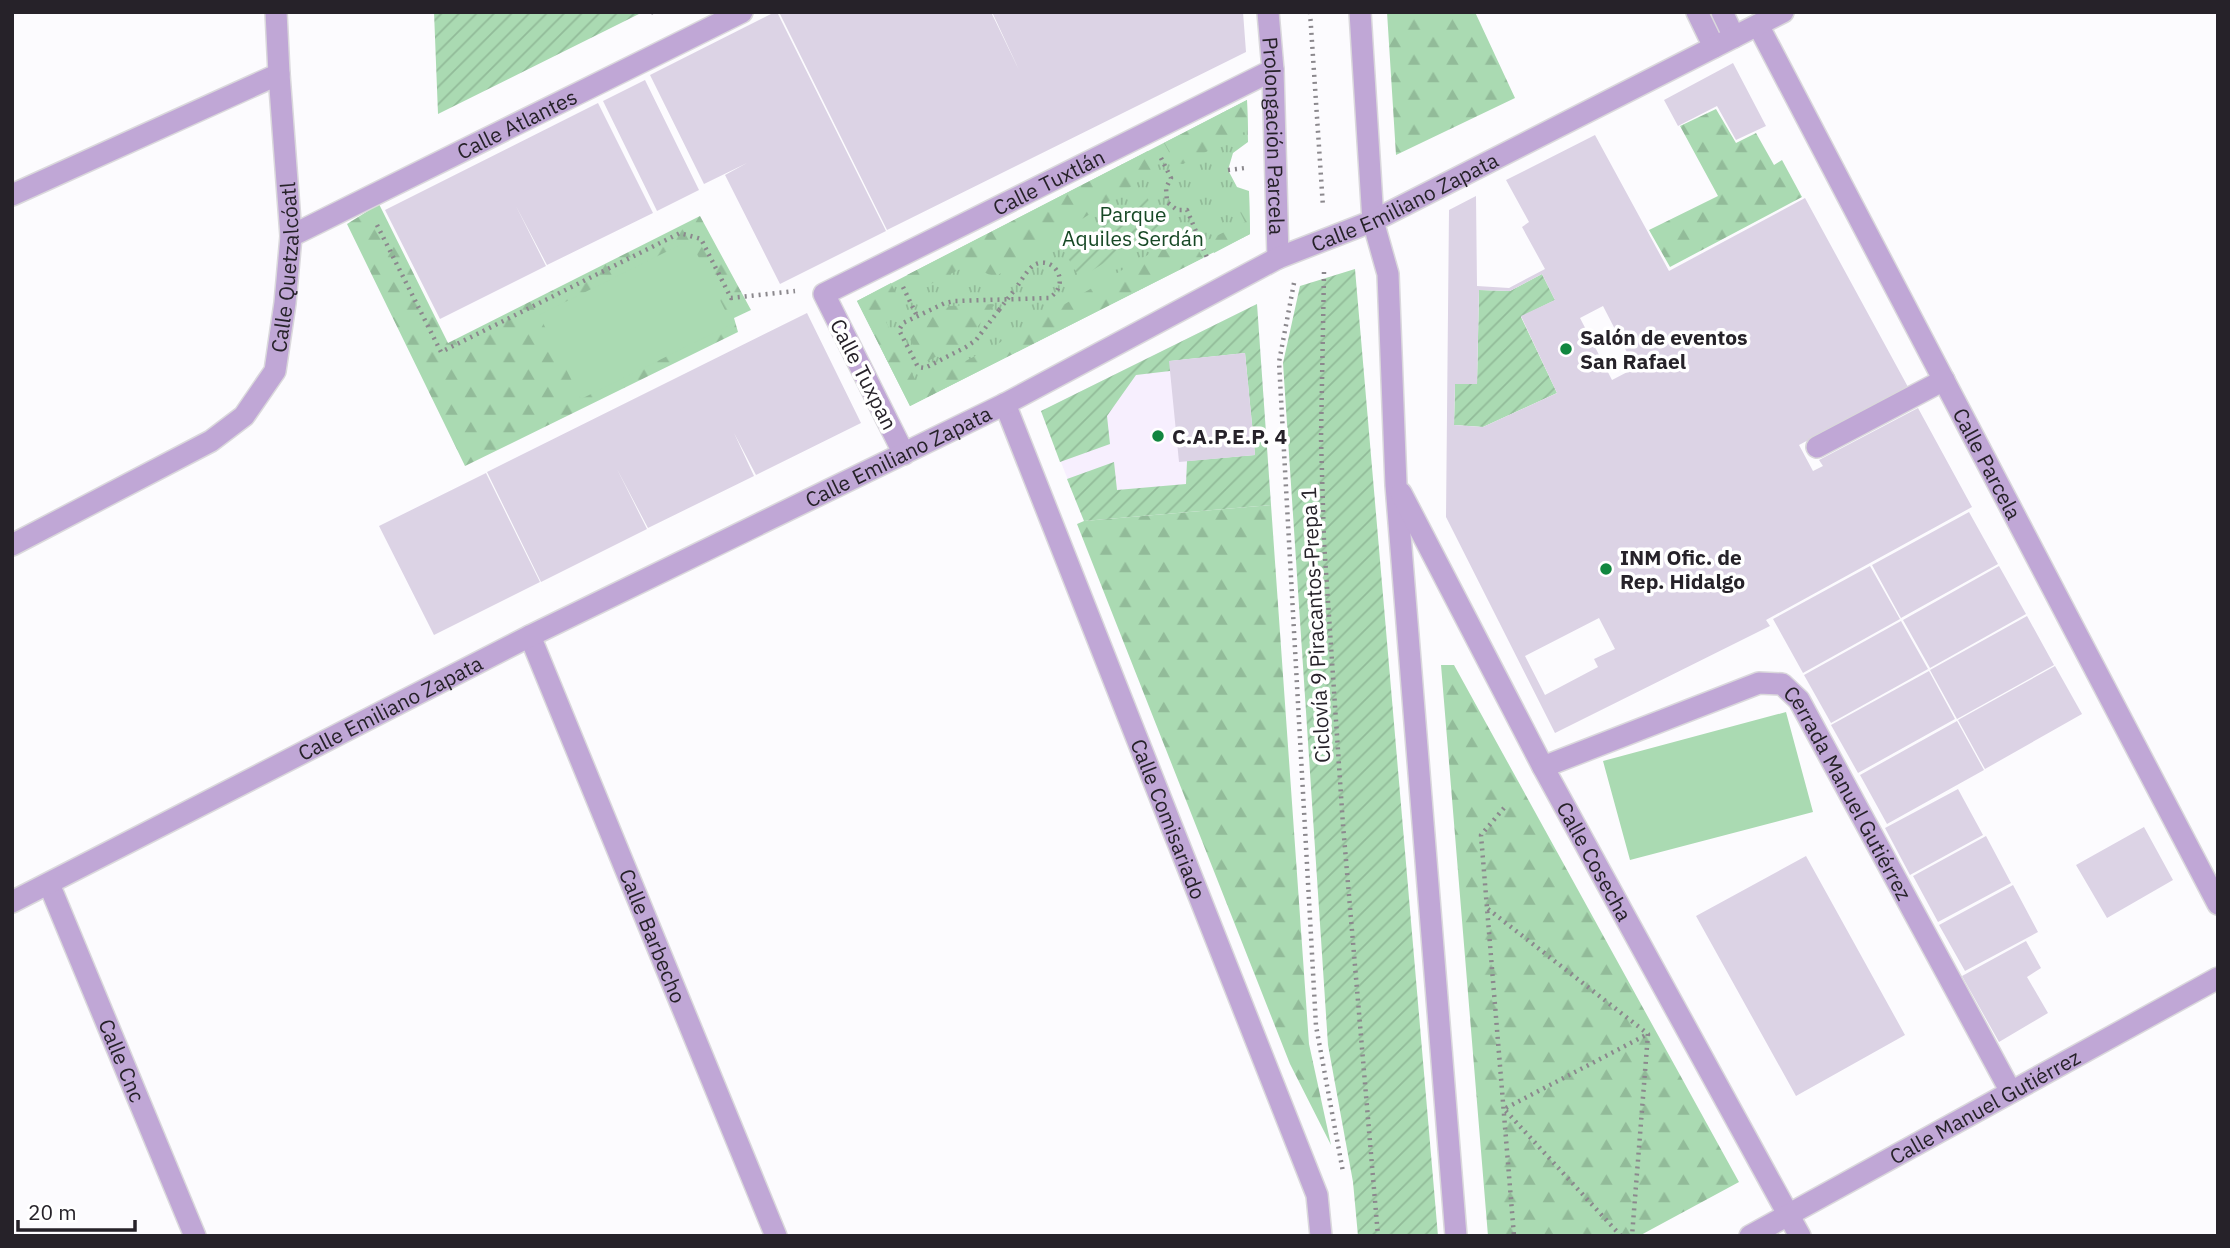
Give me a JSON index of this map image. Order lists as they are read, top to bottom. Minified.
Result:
{"streets":{"street":["Calle Atlantes","Prolongación Parcela","Calle Tuxtlán","Calle Emiliano Zapata","Calle Quetzalcóatl","Calle Tuxpan","Calle Parcela","Cerrada Manuel Gutiérrez","Calle Comisariado","Calle Cosecha","Calle Barbecho","Calle Cnc","Calle Manuel Gutiérrez"],"path":["Ciclovía 9 Piracantos-Prepa 1"]},"crossings":[["Calle Atlantes","Calle Quetzalcóatl"],["Prolongación Parcela","Calle Tuxtlán"],["Prolongación Parcela","Calle Emiliano Zapata"],["Calle Tuxtlán","Calle Tuxpan"],["Calle Emiliano Zapata","Calle Tuxpan"],["Calle Emiliano Zapata","Calle Parcela"],["Calle Emiliano Zapata","Ciclovía 9 Piracantos-Prepa 1"],["Calle Emiliano Zapata","Calle Comisariado"],["Calle Emiliano Zapata","Calle Barbecho"],["Calle Emiliano Zapata","Calle Cnc"],["Cerrada Manuel Gutiérrez","Calle Cosecha"],["Cerrada Manuel Gutiérrez","Calle Manuel Gutiérrez"],["Calle Cosecha","Calle Manuel Gutiérrez"]],"parks":["Parque Aquiles Serdán"],"places":["Salón de eventos San Rafael","C.A.P.E.P. 4","INM Ofic. de Rep. Hidalgo"],"scale_bar":"20 m"}
